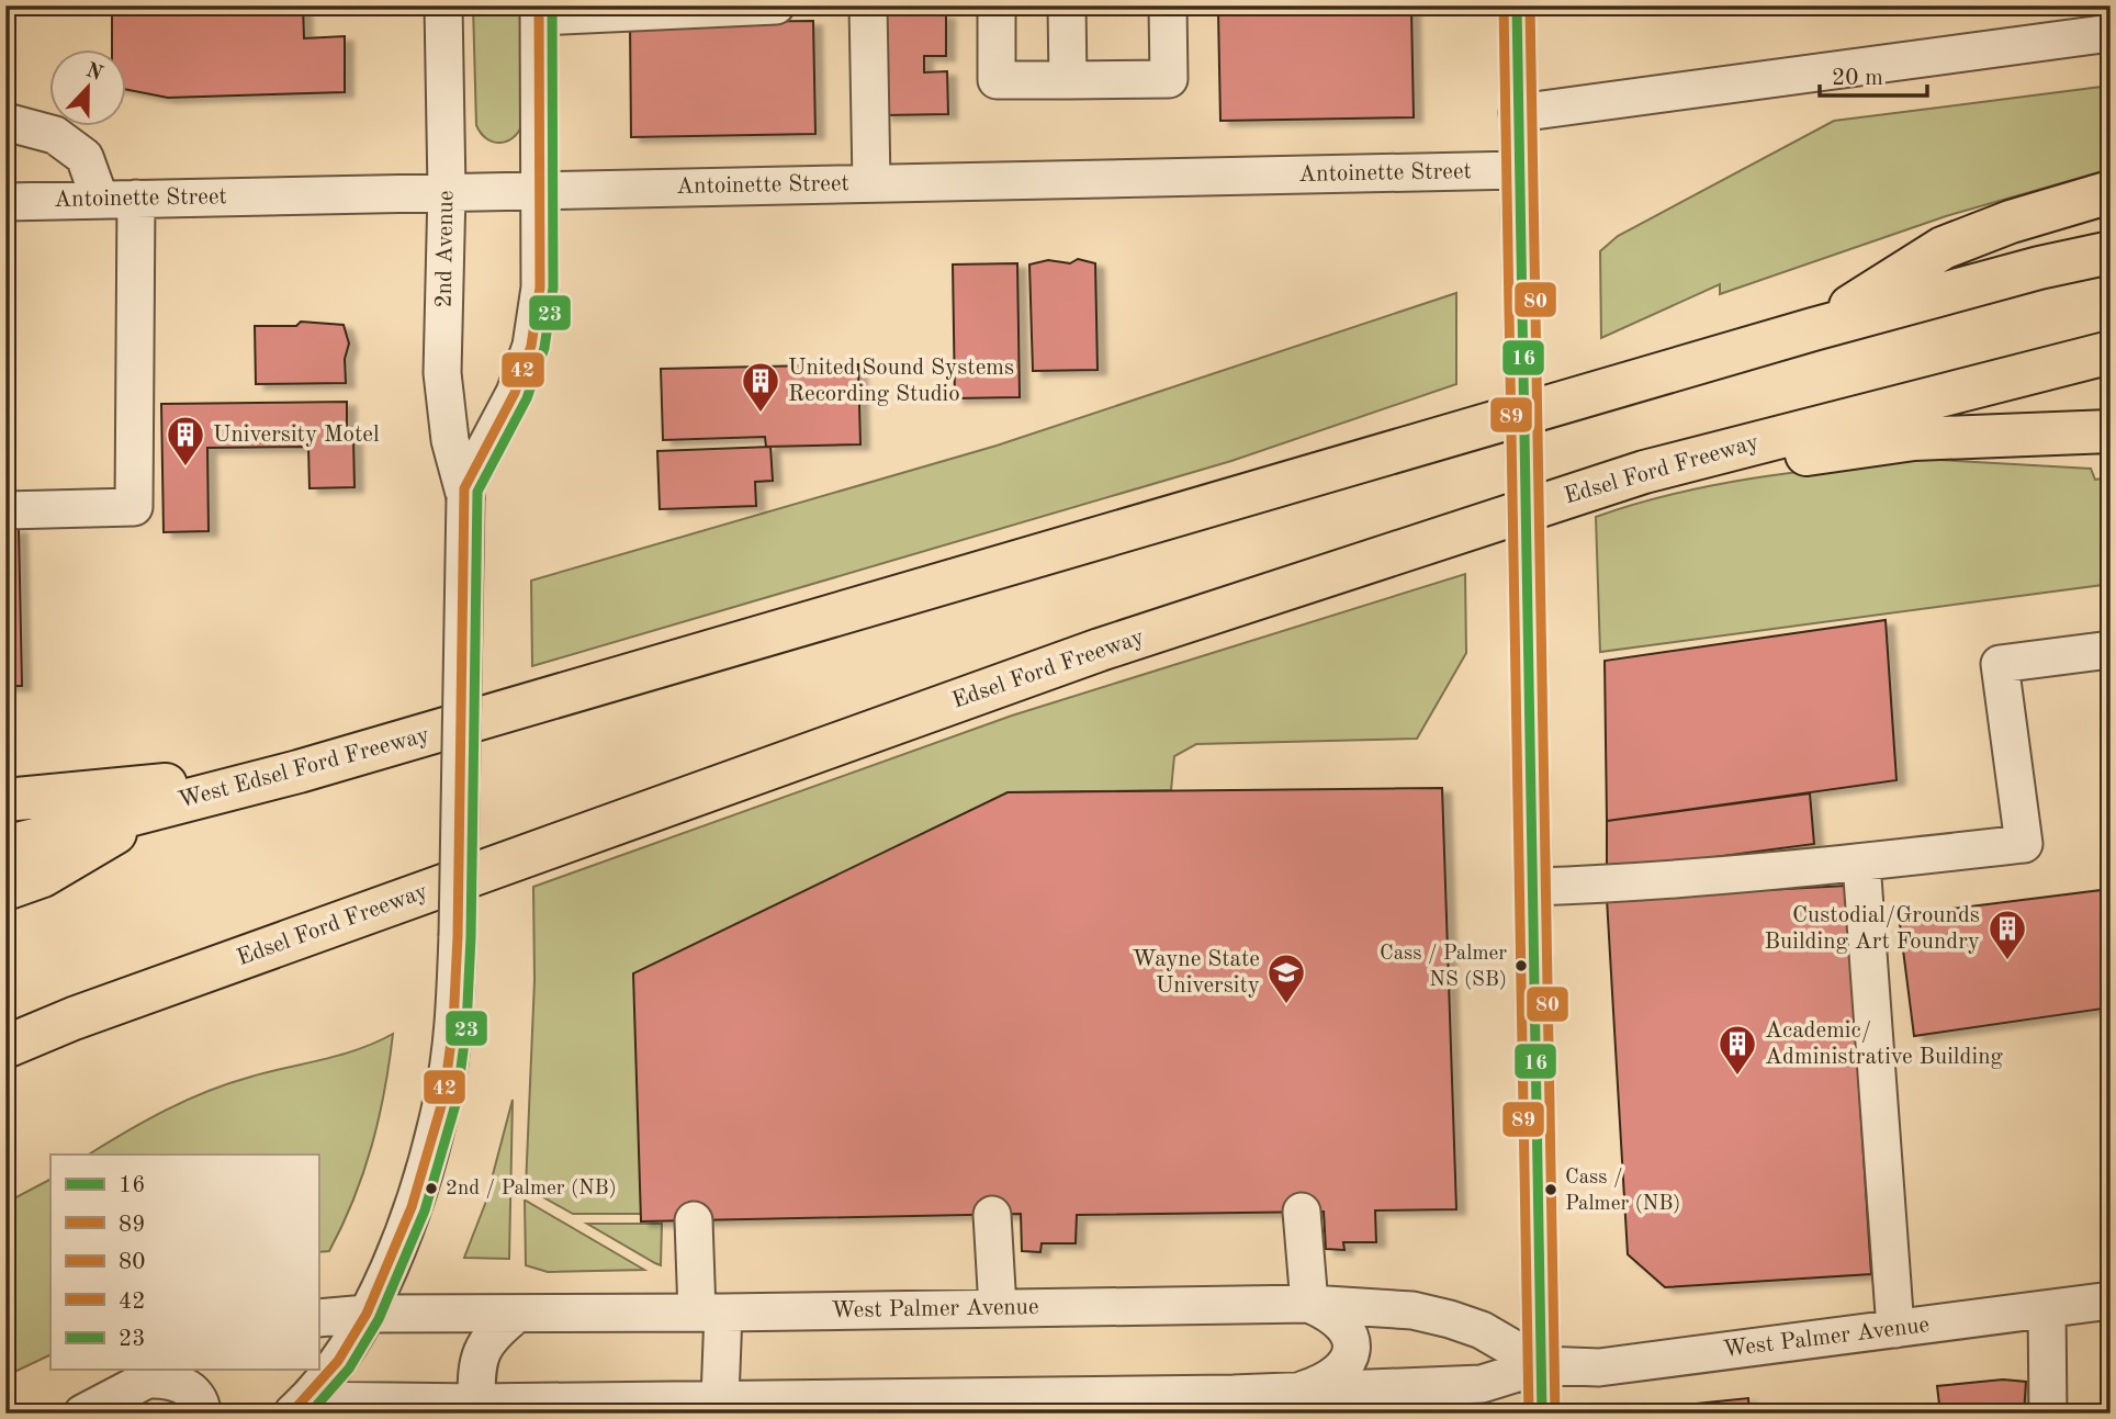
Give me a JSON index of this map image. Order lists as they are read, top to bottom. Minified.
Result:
{"streets":{"highway":["Edsel Ford Freeway","West Edsel Ford Freeway"],"street":["Antoinette Street","2nd Avenue","West Palmer Avenue"]},"crossings":[["Antoinette Street","2nd Avenue"],["2nd Avenue","West Palmer Avenue"]],"places":{"building":["United Sound Systems Recording Studio","University Motel","Custodial/Grounds Building Art Foundry","Academic/ Administrative Building"],"other":["Cass / Palmer NS (SB)","2nd / Palmer (NB)","Cass / Palmer (NB)"],"school or university":["Wayne State University"]},"lines":["transit line 16","transit line 89","transit line 80","transit line 42","transit line 23"],"legend":["16","89","80","42","23"],"scale_bar":"20 m","north":"top"}
